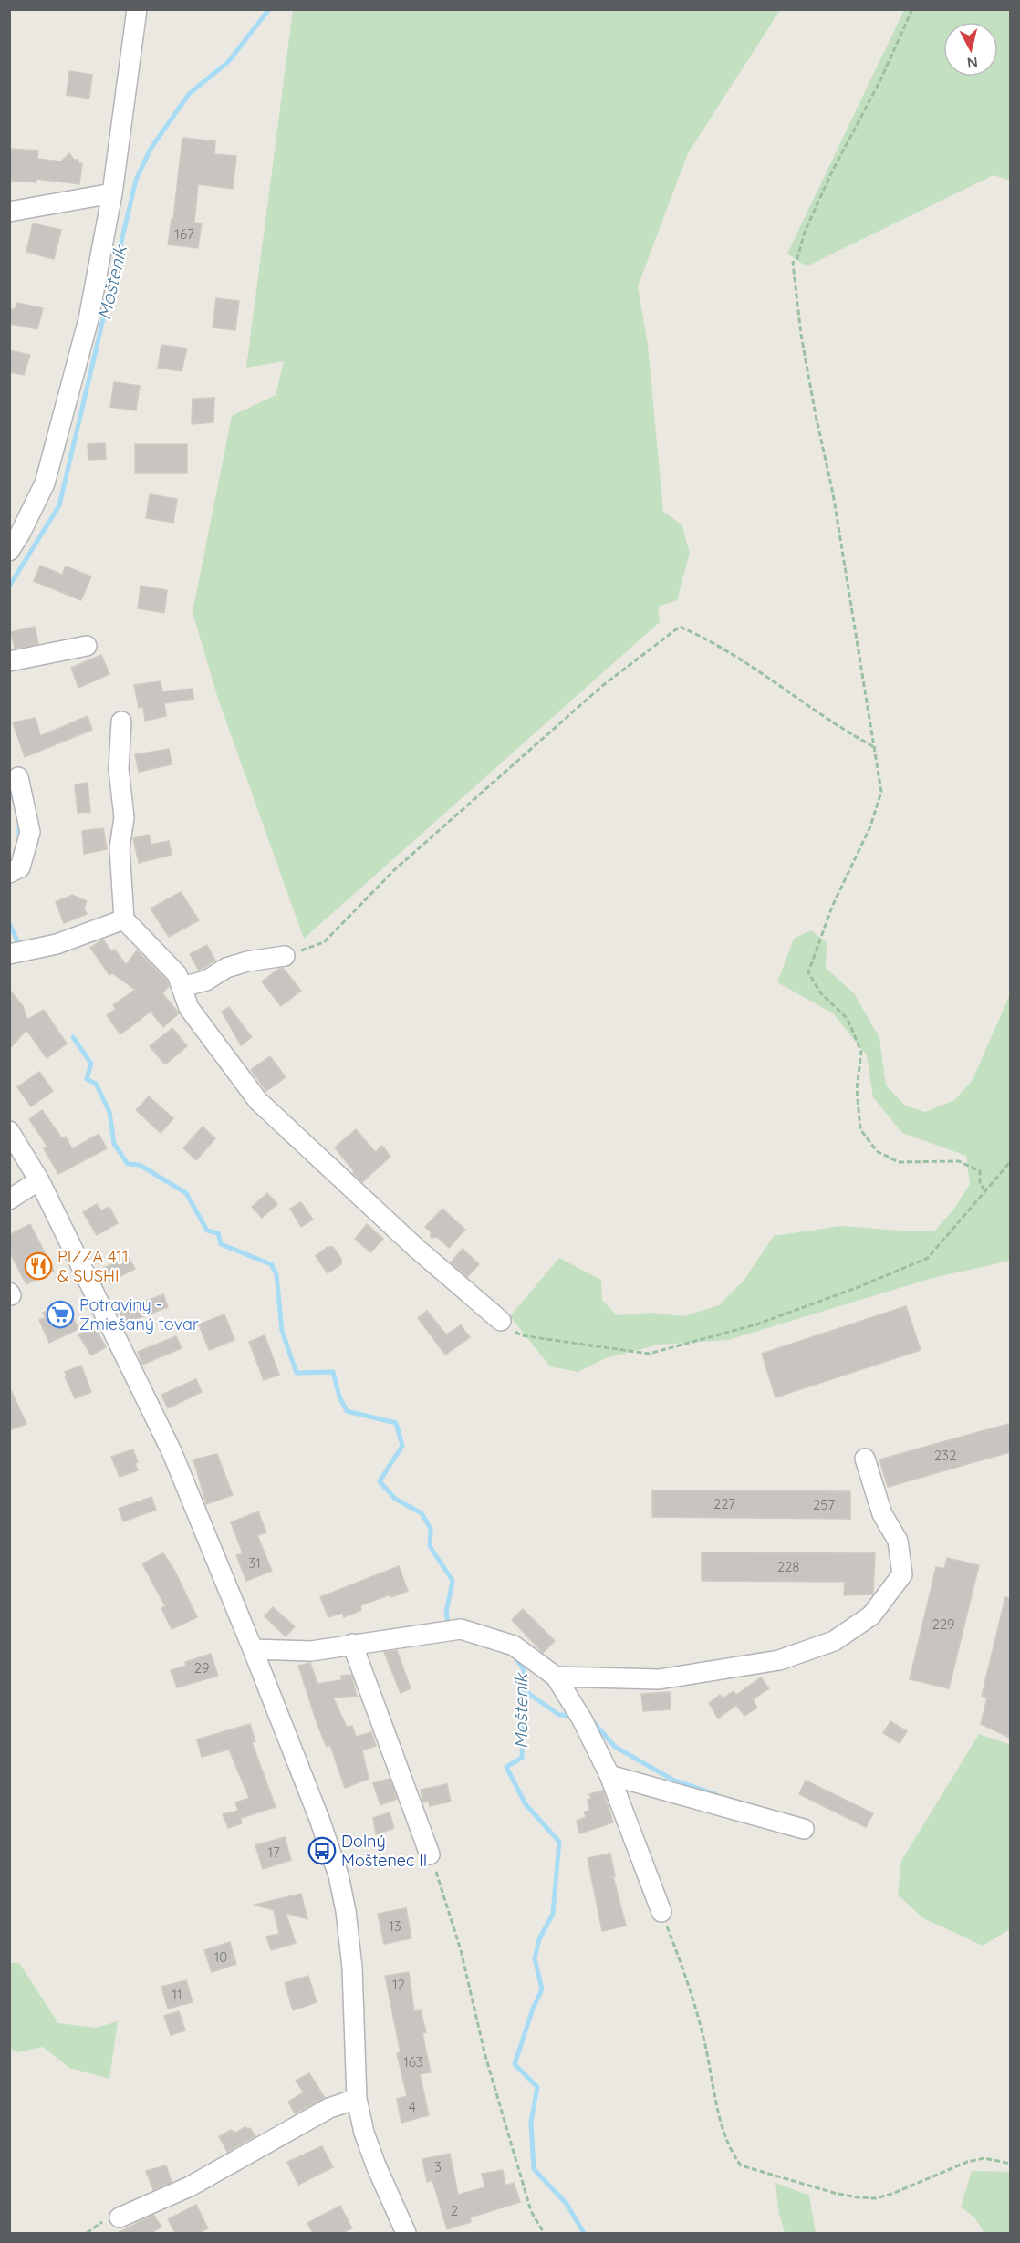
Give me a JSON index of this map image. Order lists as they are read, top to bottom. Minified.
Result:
{"water":["Mošteník"],"places":{"restaurant":["PIZZA 411 & SUSHI"],"supermarket":["Potraviny - Zmiešaný tovar"],"bus stop":["Dolný Moštenec II"]},"house_numbers":["167","232","227","257","31","228","229","29","17","13","10","12","11","163","4","3","2"],"north":"bottom"}
